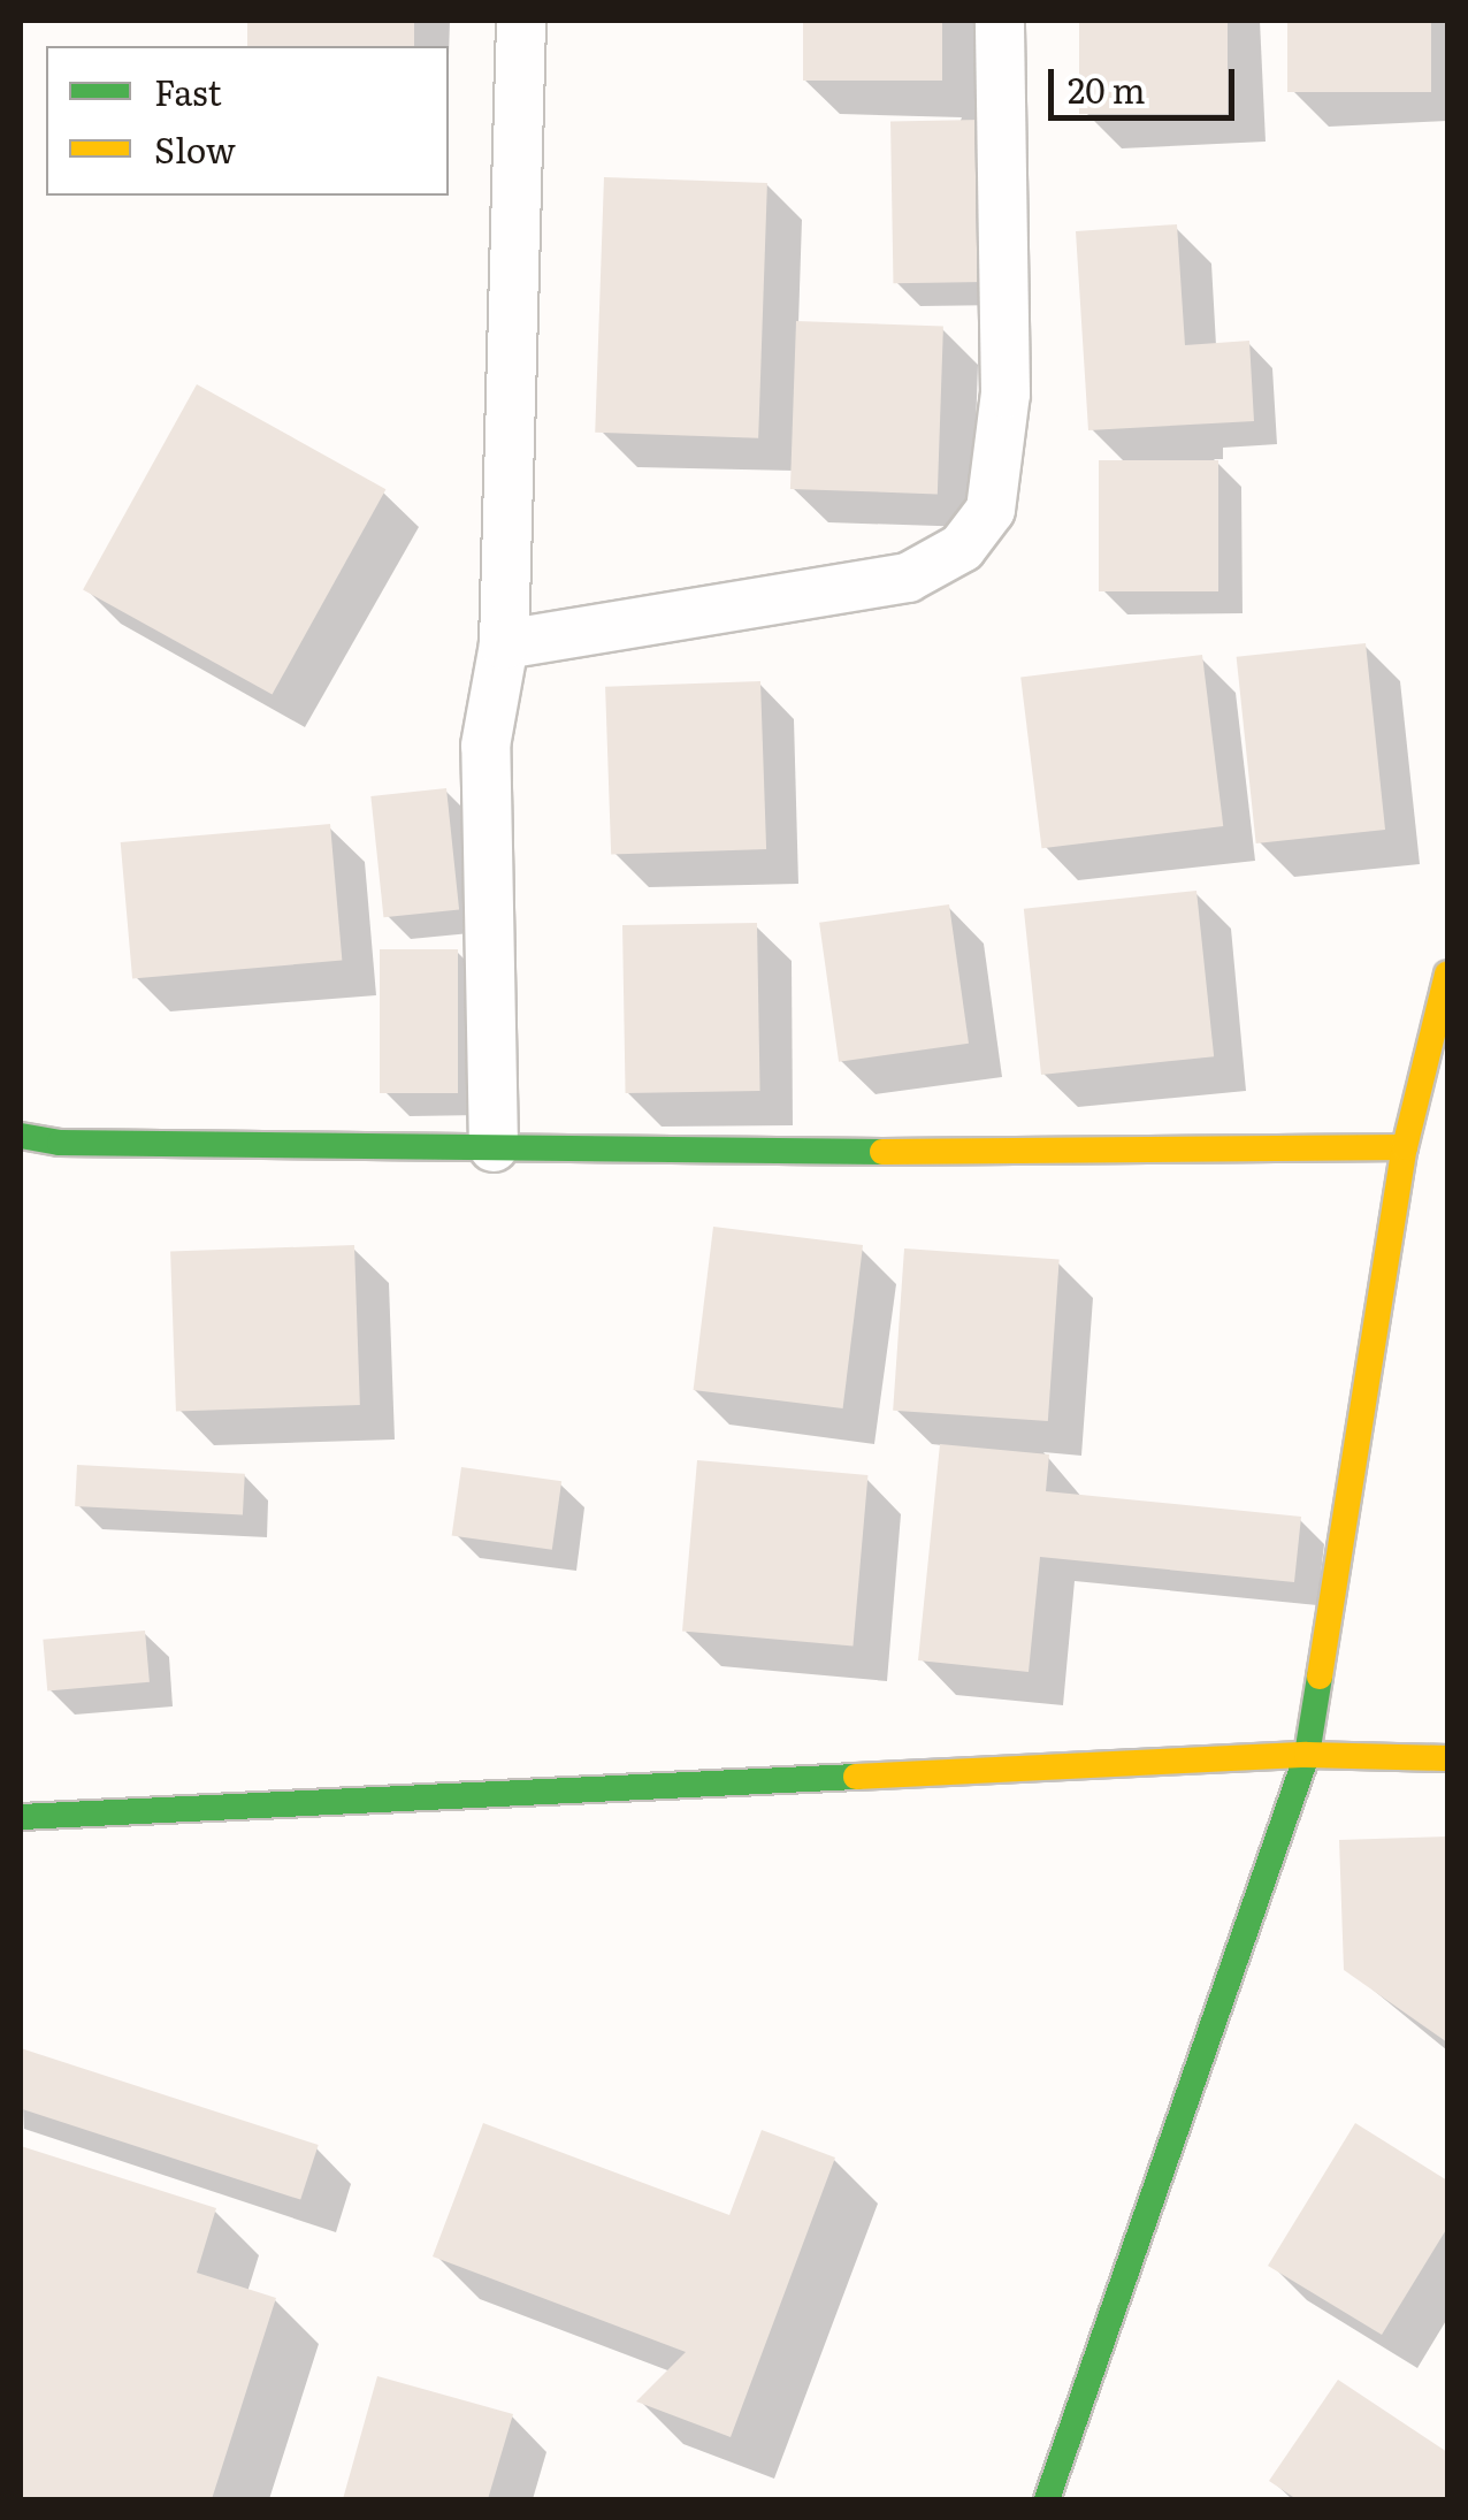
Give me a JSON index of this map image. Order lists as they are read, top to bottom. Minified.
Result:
{"legend":["Fast","Slow"],"scale_bar":"20 m"}
